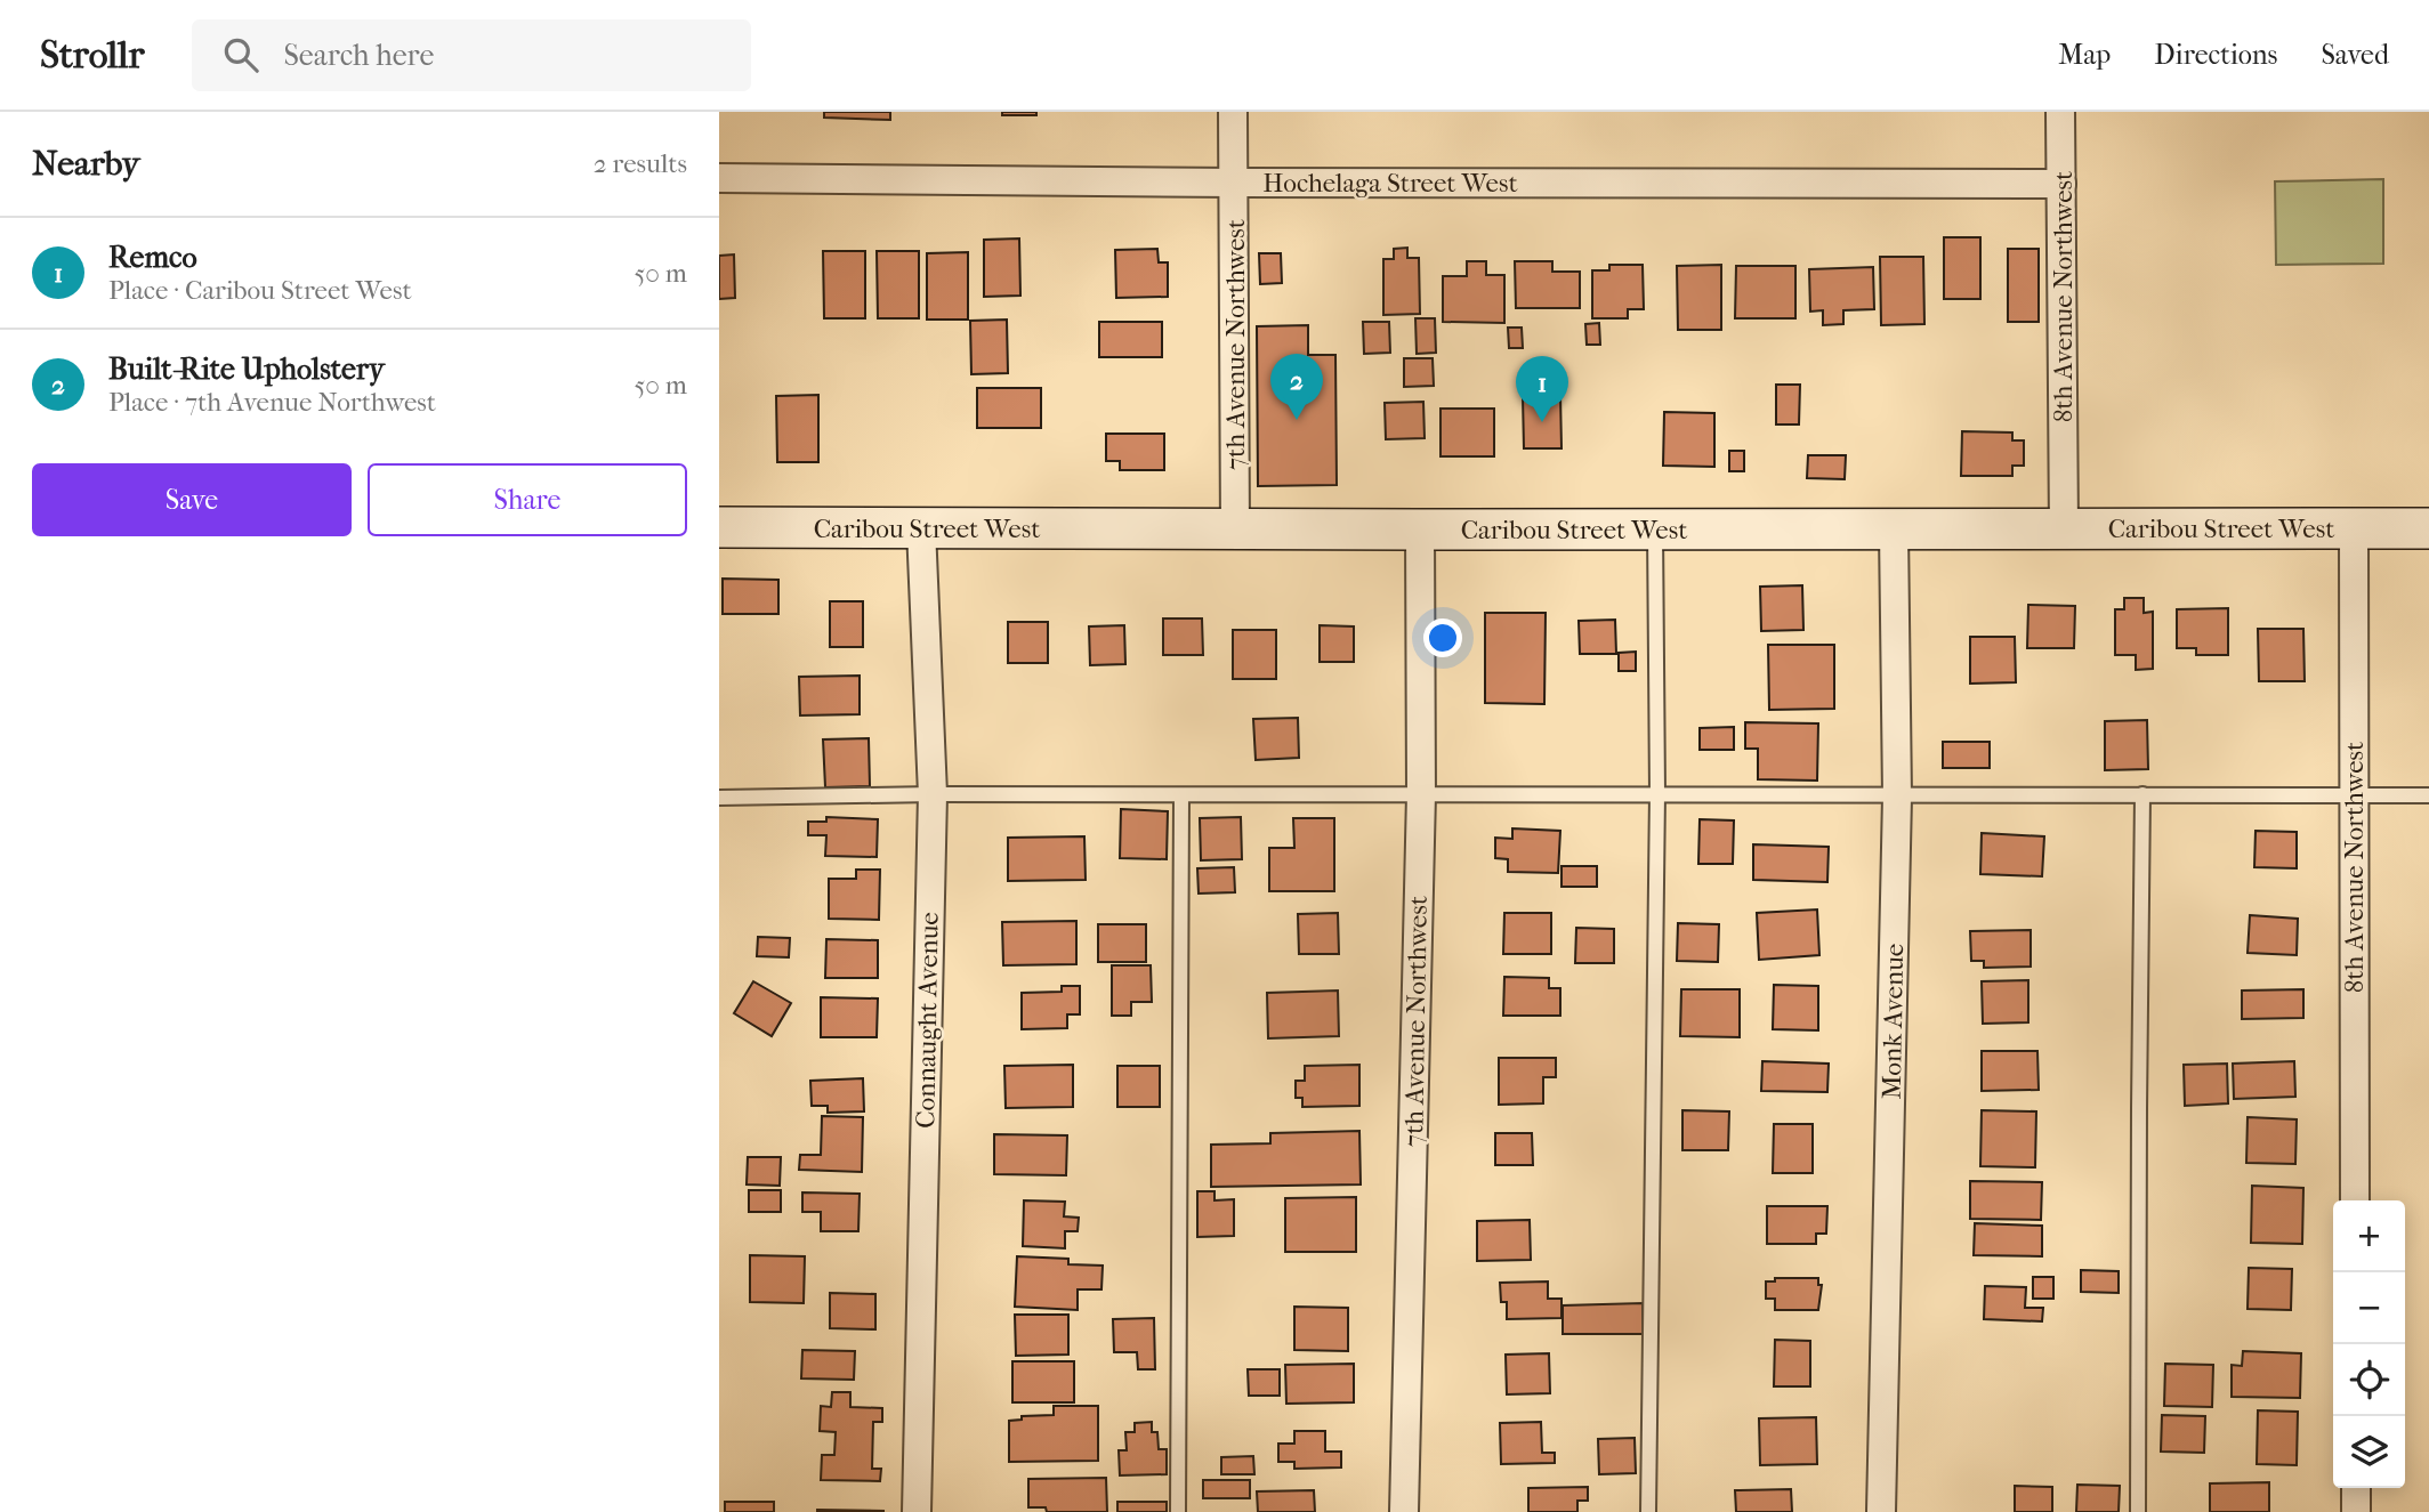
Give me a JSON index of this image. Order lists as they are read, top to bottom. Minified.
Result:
{"streets":{"street":["Hochelaga Street West","8th Avenue Northwest","7th Avenue Northwest","Caribou Street West","Connaught Avenue","Monk Avenue"]},"crossings":[["Hochelaga Street West","8th Avenue Northwest"],["Hochelaga Street West","7th Avenue Northwest"],["8th Avenue Northwest","Caribou Street West"],["7th Avenue Northwest","Caribou Street West"],["Caribou Street West","Connaught Avenue"],["Caribou Street West","Monk Avenue"]],"page":{"header":"Strollr","search":"Search here","nav":["Map","Directions","Saved"],"heading":["Nearby","2 results"],"list":[{"mark":"1","name":"Remco","note":"Place · Caribou Street West","value":"50 m"},{"mark":"2","name":"Built-Rite Upholstery","note":"Place · 7th Avenue Northwest","value":"50 m"}],"pins":["2","1"],"buttons":["Save","Share"],"map_buttons":["+","−"]}}
